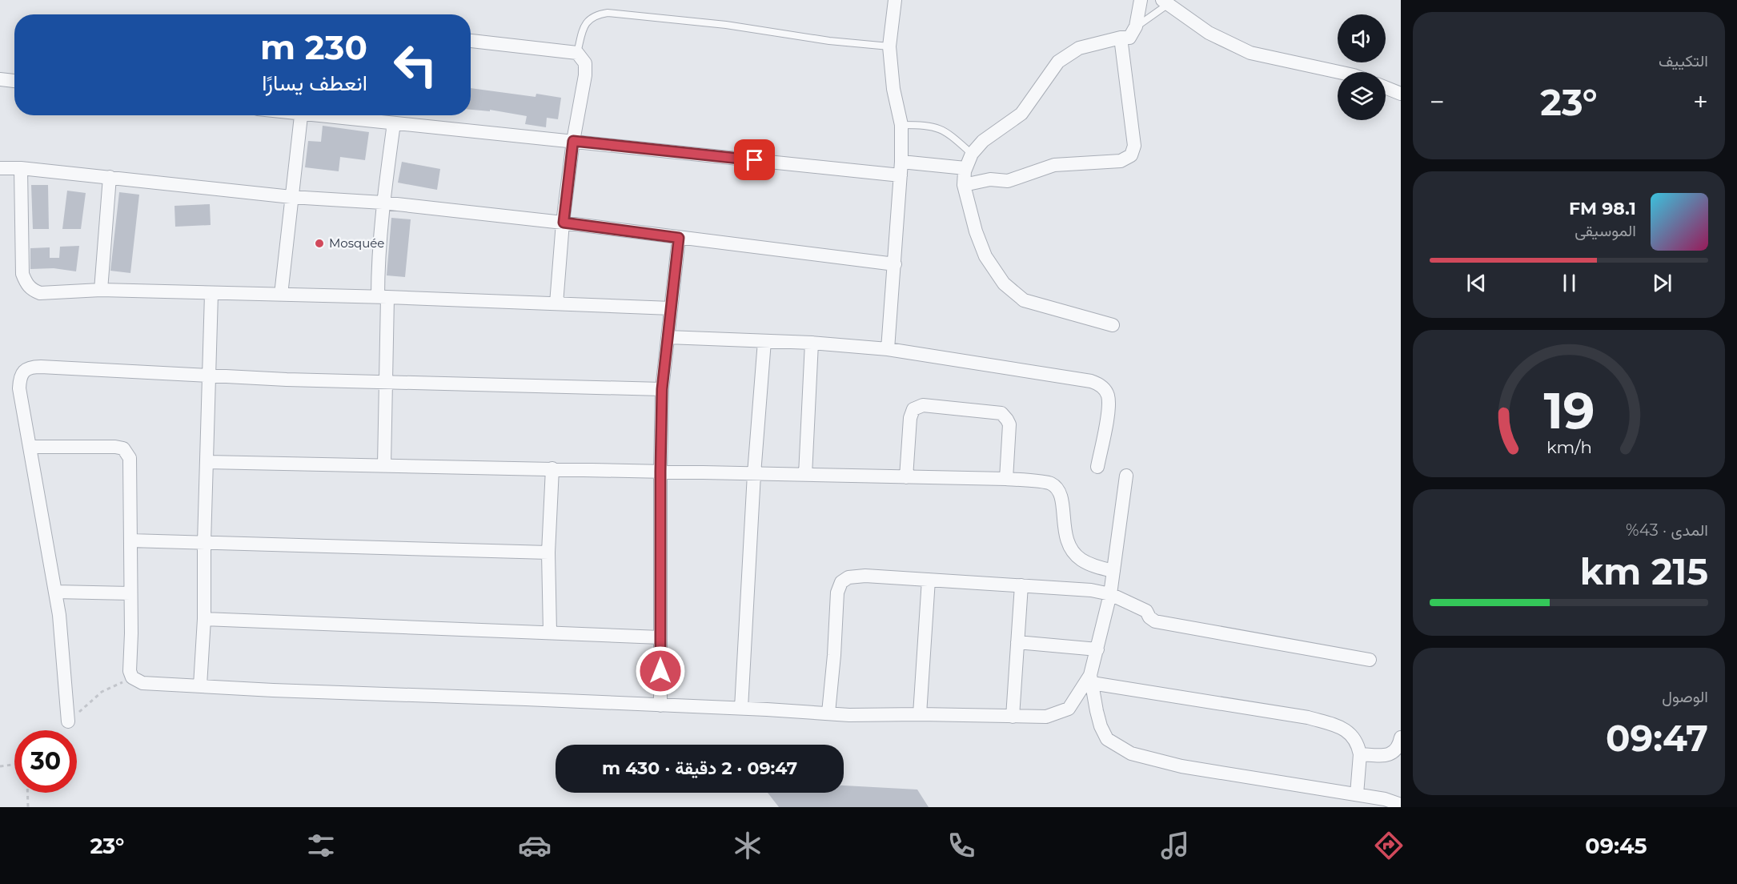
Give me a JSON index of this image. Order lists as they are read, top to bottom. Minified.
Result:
{"places":["Mosquée"],"page":{"tile":["التكييف",["المدى · 43%","215 km"],["الوصول","09:47"]],"turn":["230 m","انعطف يسارًا"],"heat":["−","23°","+"],"song":["98.1 FM","الموسيقى"],"limit":"30","trip":"09:47 · 2 دقيقة · 430 m","tabs":["09:45","23°"],"gauge":["19","km/h"]}}
